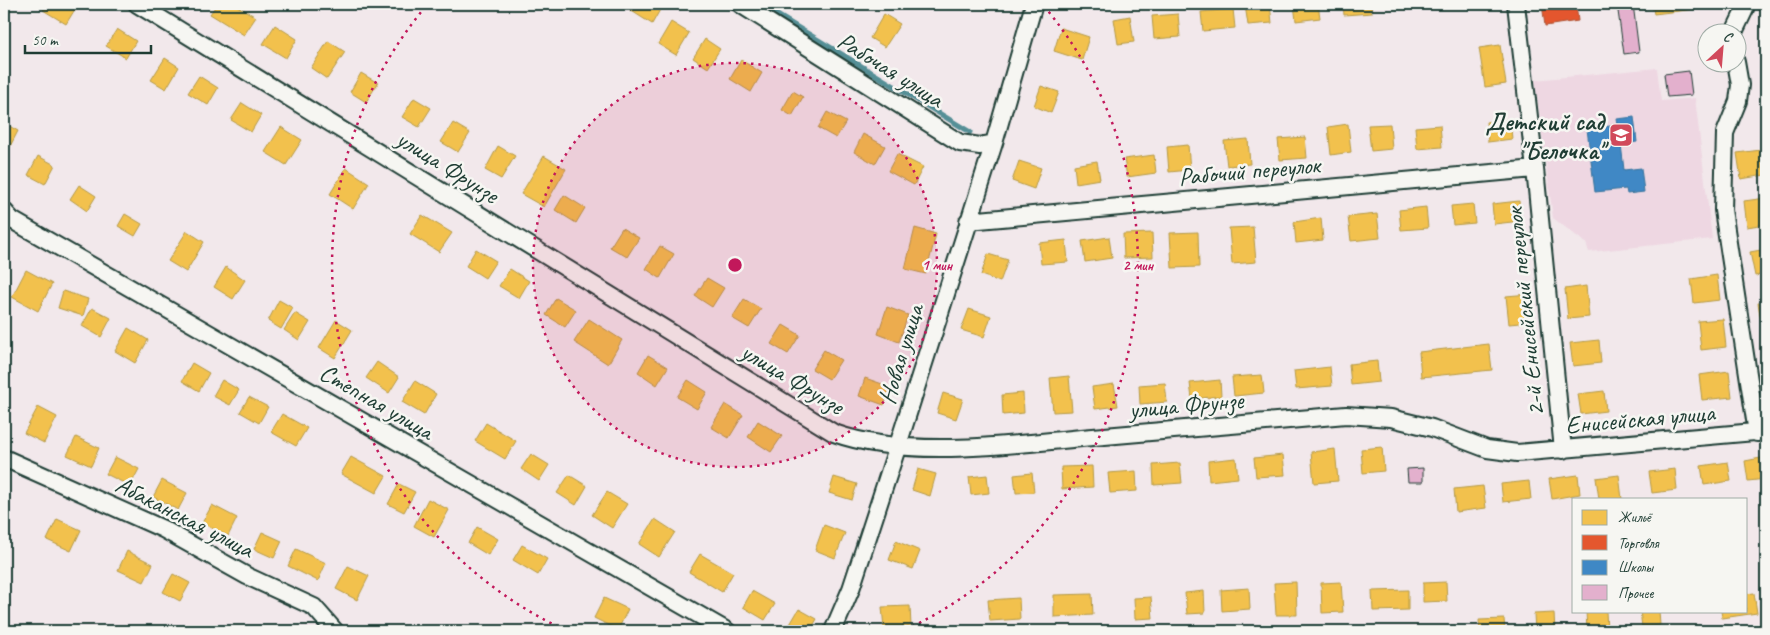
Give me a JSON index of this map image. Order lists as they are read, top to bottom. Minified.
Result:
{"streets":{"street":["Рабочая улица","улица Фрунзе","Рабочий переулок","2-й Енисейский переулок","Новая улица","Степная улица","Енисейская улица","Абаканская улица"]},"crossings":[["Рабочая улица","Новая улица"],["улица Фрунзе","Новая улица"],["улица Фрунзе","Енисейская улица"],["Рабочий переулок","2-й Енисейский переулок"],["Рабочий переулок","Новая улица"],["2-й Енисейский переулок","Енисейская улица"]],"places":{"school or university":["Детский сад \"Белочка\""]},"legend":["Жильё","Торговля","Школы","Прочее"],"scale_bar":"50 m","north":"top right","rings":["1 мин","2 мин"]}
